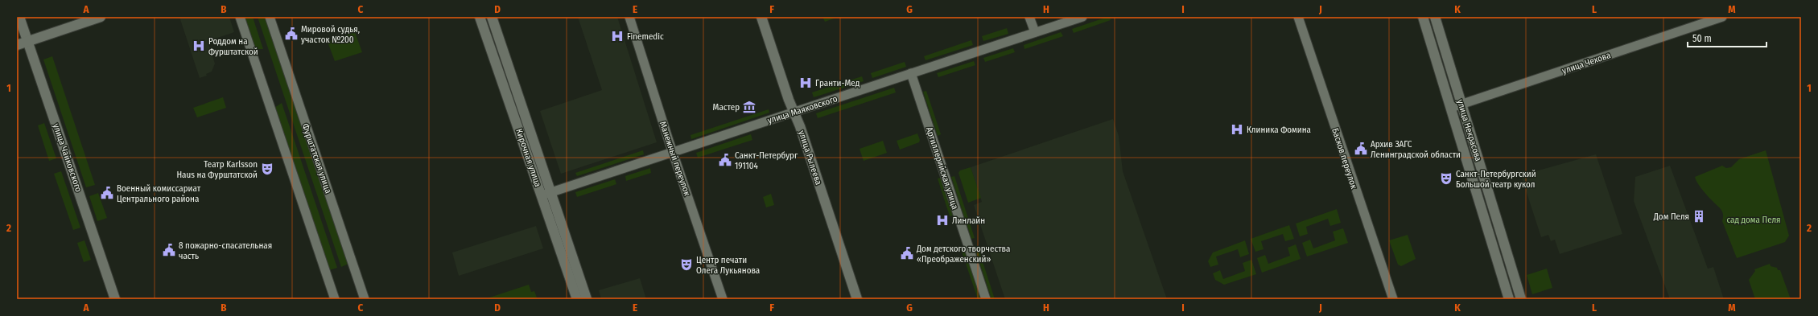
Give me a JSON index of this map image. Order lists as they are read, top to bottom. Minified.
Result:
{"streets":{"street":["улица Чехова","улица Маяковского","улица Некрасова","улица Чайковского","Кирочная улица","улица Рылеева","Фурштатская улица","Манежный переулок","Басков переулок","Артиллерийская улица"]},"crossings":[["улица Чехова","улица Некрасова"],["улица Маяковского","Кирочная улица"],["улица Маяковского","улица Рылеева"],["улица Маяковского","Манежный переулок"],["улица Маяковского","Артиллерийская улица"]],"parks":["сад дома Пеля"],"places":{"public building":["Мировой судья, участок №200","Архив ЗАГС Ленинградской области","Санкт-Петербург 191104","Военный комиссариат Центрального района","8 пожарно-спасательная часть","Дом детского творчества «Преображенский»"],"hospital":["Finemedic","Роддом на Фурштатской","Гранти-Мед","Клиника Фомина","Линлайн"],"museum":["Мастер"],"theatre":["Театр Karlsson Haus на Фурштатской","Санкт-Петербургский Большой театр кукол","Центр печати Олега Лукьянова"],"building":["Дом Пеля"]},"scale_bar":"50 m","grid":{"columns":["A","B","C","D","E","F","G","H","I","J","K","L","M"],"rows":["1","2"]}}
